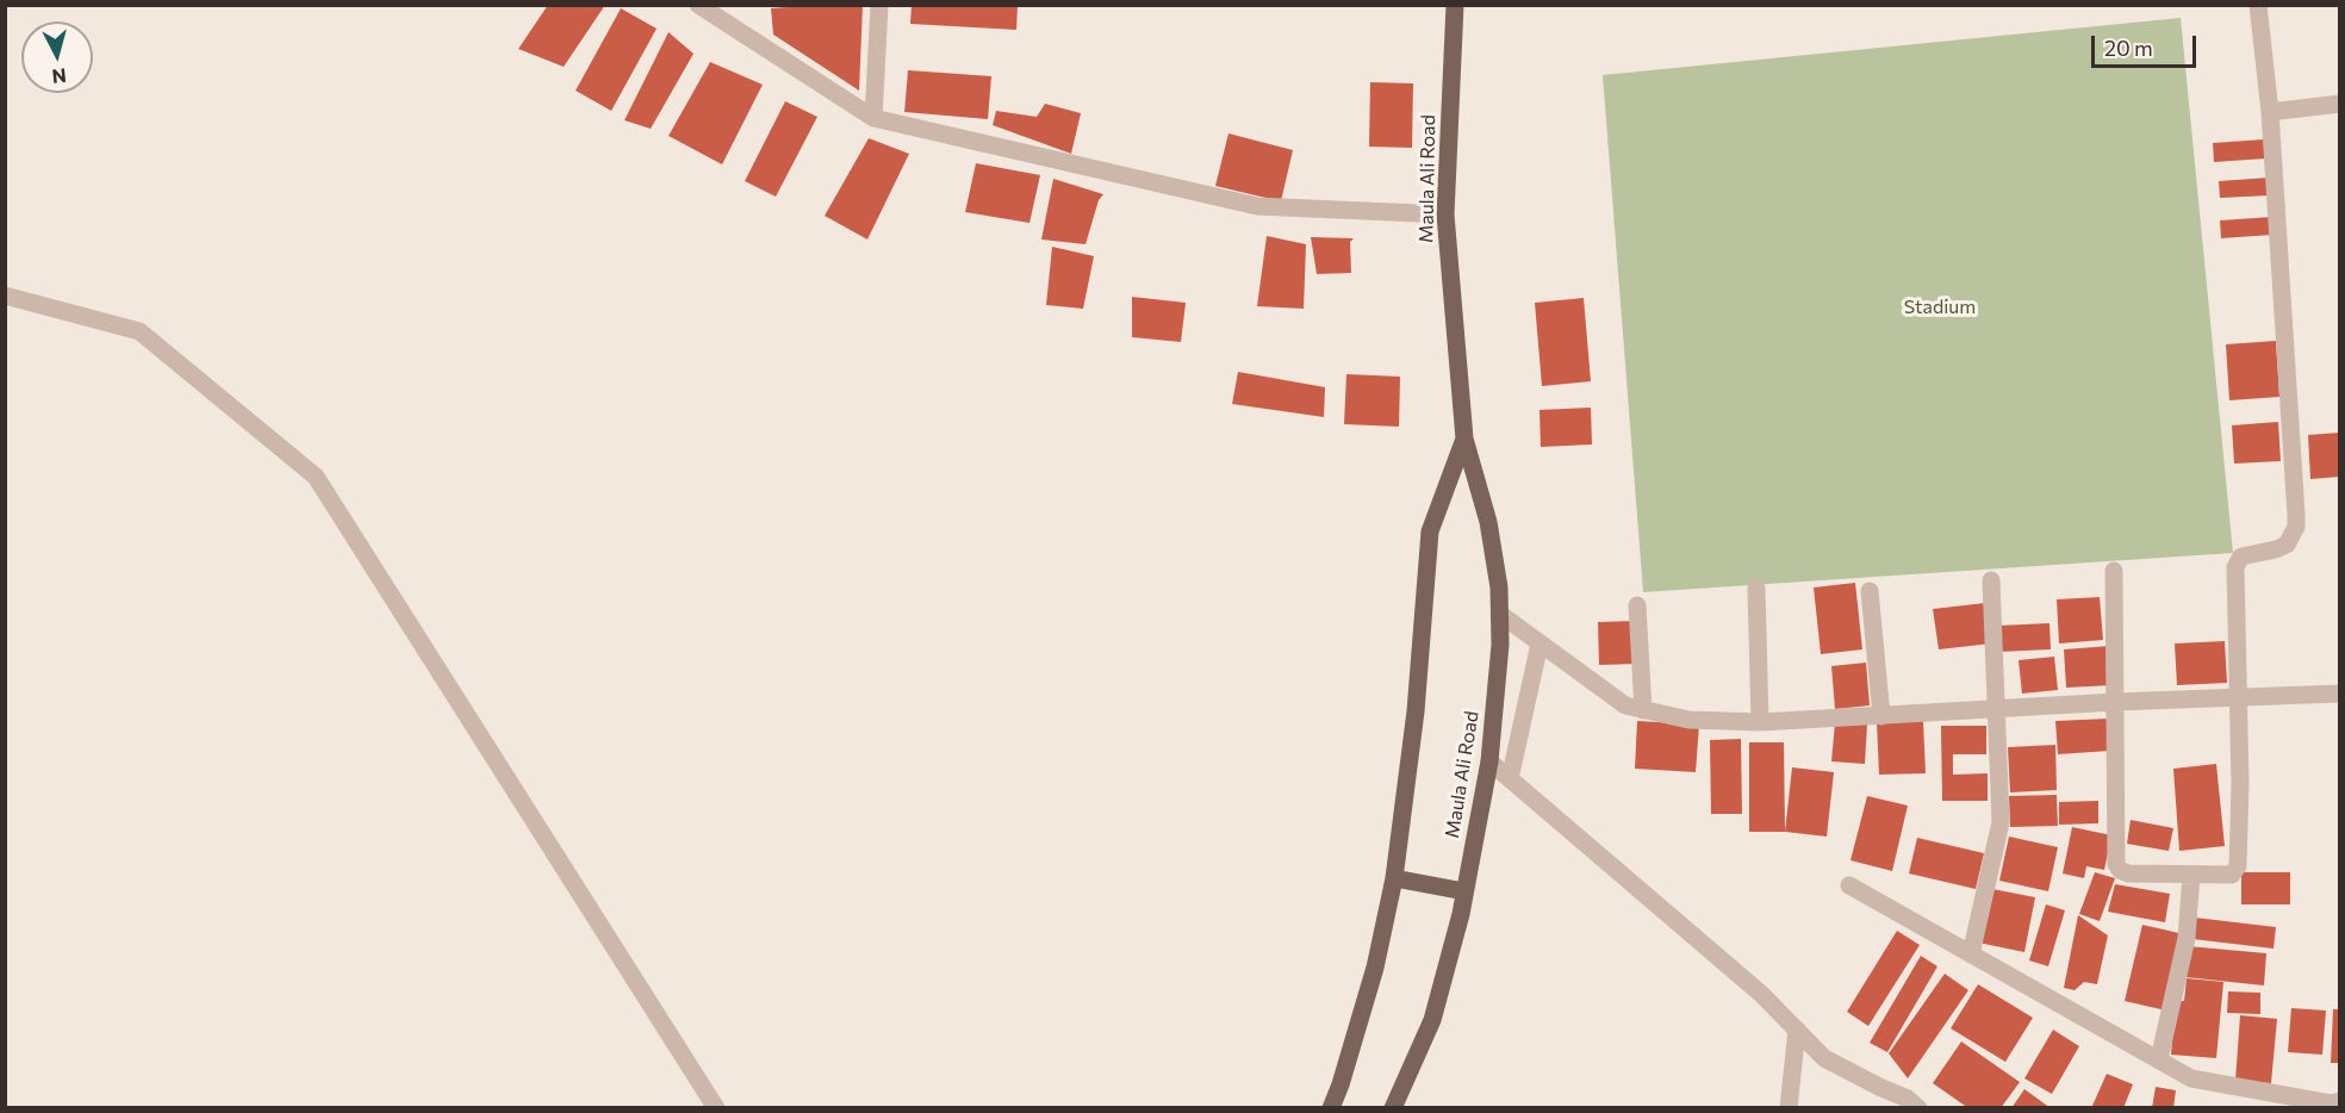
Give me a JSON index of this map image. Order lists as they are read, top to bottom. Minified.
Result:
{"streets":{"main road":["Maula Ali Road"]},"parks":["Stadium"],"scale_bar":"20 m","north":"bottom"}
